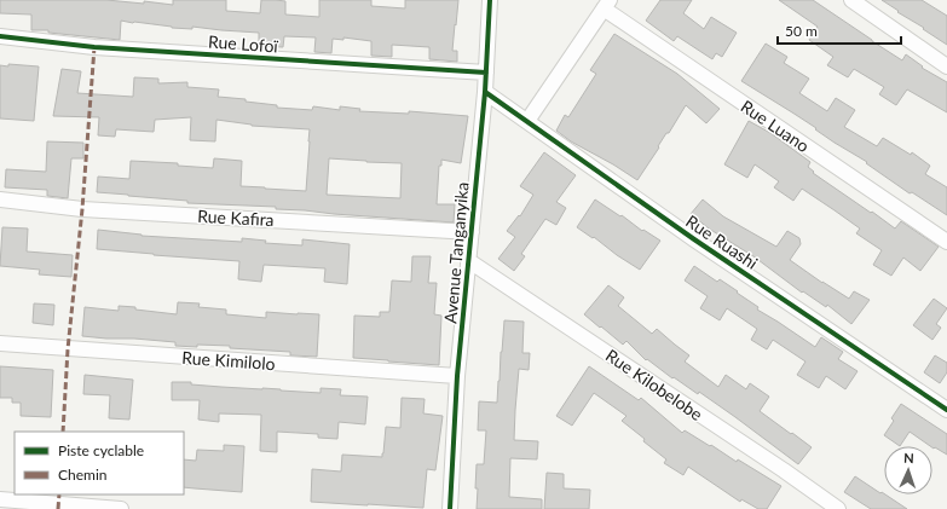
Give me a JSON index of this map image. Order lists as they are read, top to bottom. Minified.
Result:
{"streets":{"street":["Rue Lofoï","Rue Luano","Rue Kafira","Rue Ruashi","Avenue Tanganyika","Rue Kimilolo","Rue Kilobelobe"]},"crossings":[["Rue Lofoï","Avenue Tanganyika"],["Rue Kafira","Avenue Tanganyika"],["Rue Ruashi","Avenue Tanganyika"],["Avenue Tanganyika","Rue Kimilolo"],["Avenue Tanganyika","Rue Kilobelobe"]],"legend":["Piste cyclable","Chemin"],"scale_bar":"50 m","north":"top"}
